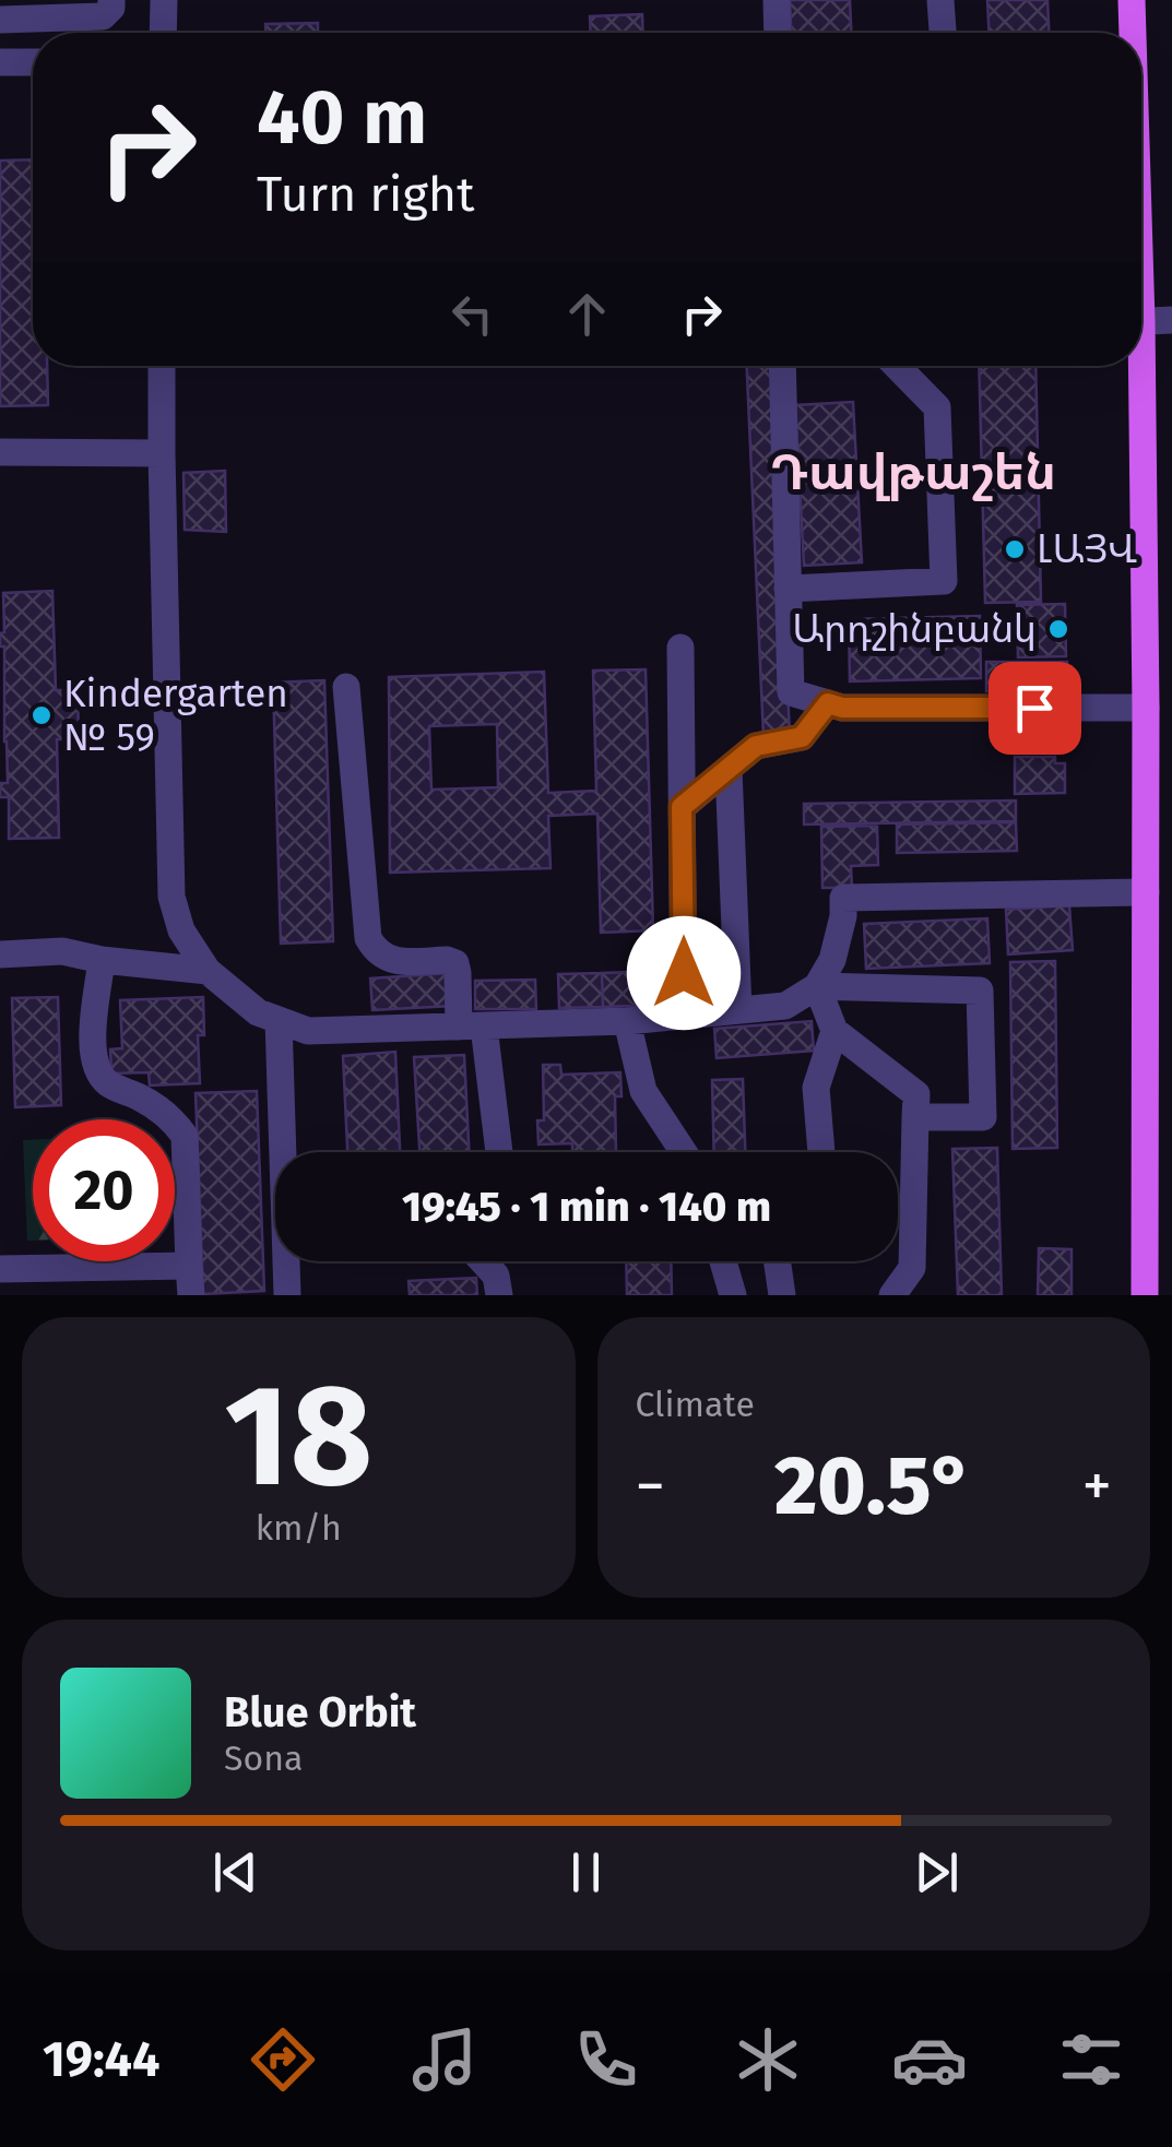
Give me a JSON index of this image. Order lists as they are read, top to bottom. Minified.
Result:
{"districts":["Դավթաշեն"],"places":["ԼԱՅՎ","Արդշինբանկ","Kindergarten № 59"],"page":{"turn":["40 m","Turn right"],"limit":"20","trip":"19:45 · 1 min · 140 m","tile":[["18","km/h"],"Climate"],"heat":["−","20.5°","+"],"song":["Blue Orbit","Sona"],"tabs":"19:44"}}
